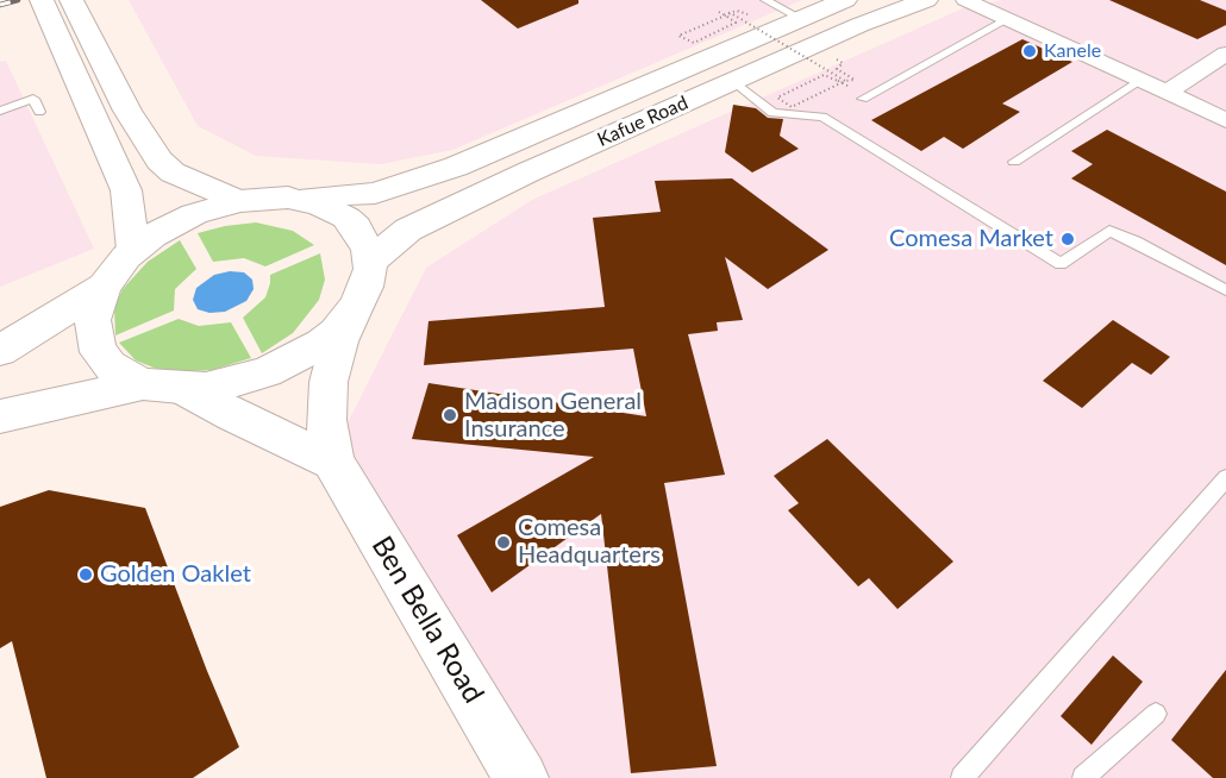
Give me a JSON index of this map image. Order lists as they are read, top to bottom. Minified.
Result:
{"streets":{"main road":["Kafue Road","Ben Bella Road"]},"crossings":[["Kafue Road","Ben Bella Road"]],"places":["Kanele","Comesa Market","Madison General Insurance","Comesa Headquarters","Golden Oaklet"]}
